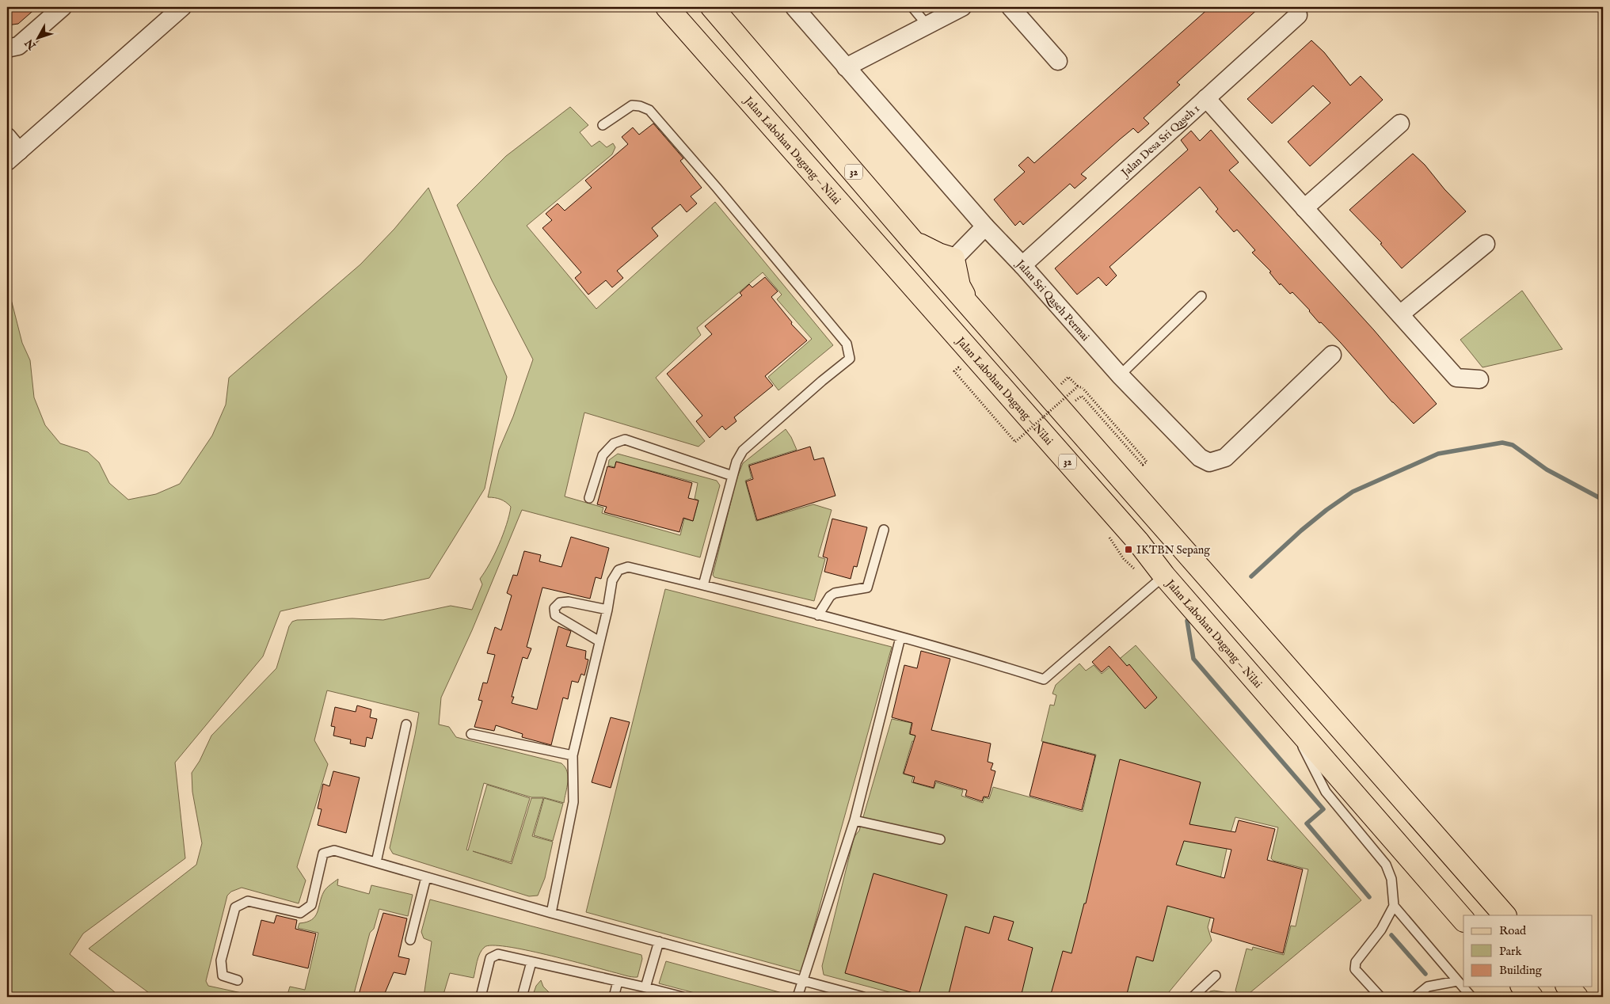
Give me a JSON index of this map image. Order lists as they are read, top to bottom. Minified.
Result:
{"streets":{"main road":["Jalan Labohan Dagang ‒ Nilai","32"],"street":["Jalan Desa Sri Qaseh 1","Jalan Sri Qaseh Permai"]},"crossings":[["Jalan Desa Sri Qaseh 1","Jalan Sri Qaseh Permai"]],"places":{"transit":["IKTBN Sepang"]},"legend":["Road","Park","Building"],"north":"bottom left"}
